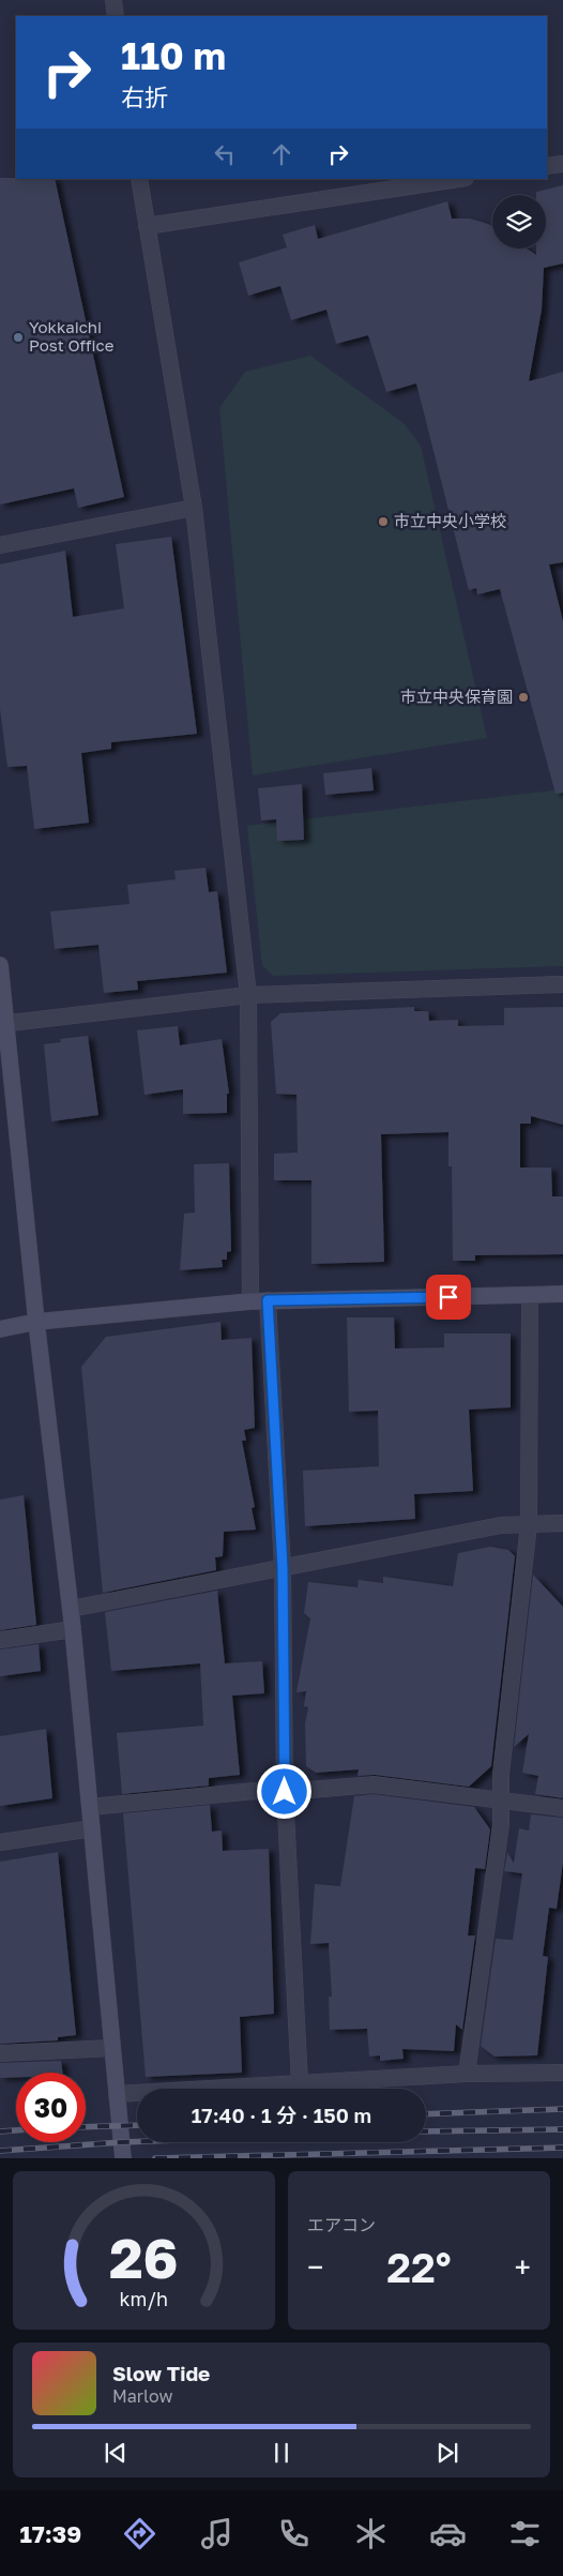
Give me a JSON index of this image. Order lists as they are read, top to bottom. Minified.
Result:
{"places":["Yokkaichi Post Office","市立中央小学校","市立中央保育園"],"page":{"turn":["110 m","右折"],"limit":"30","trip":"17:40 · 1 分 · 150 m","tile":"エアコン","heat":["−","22°","+"],"song":["Slow Tide","Marlow"],"tabs":"17:39","gauge":["26","km/h"]}}
